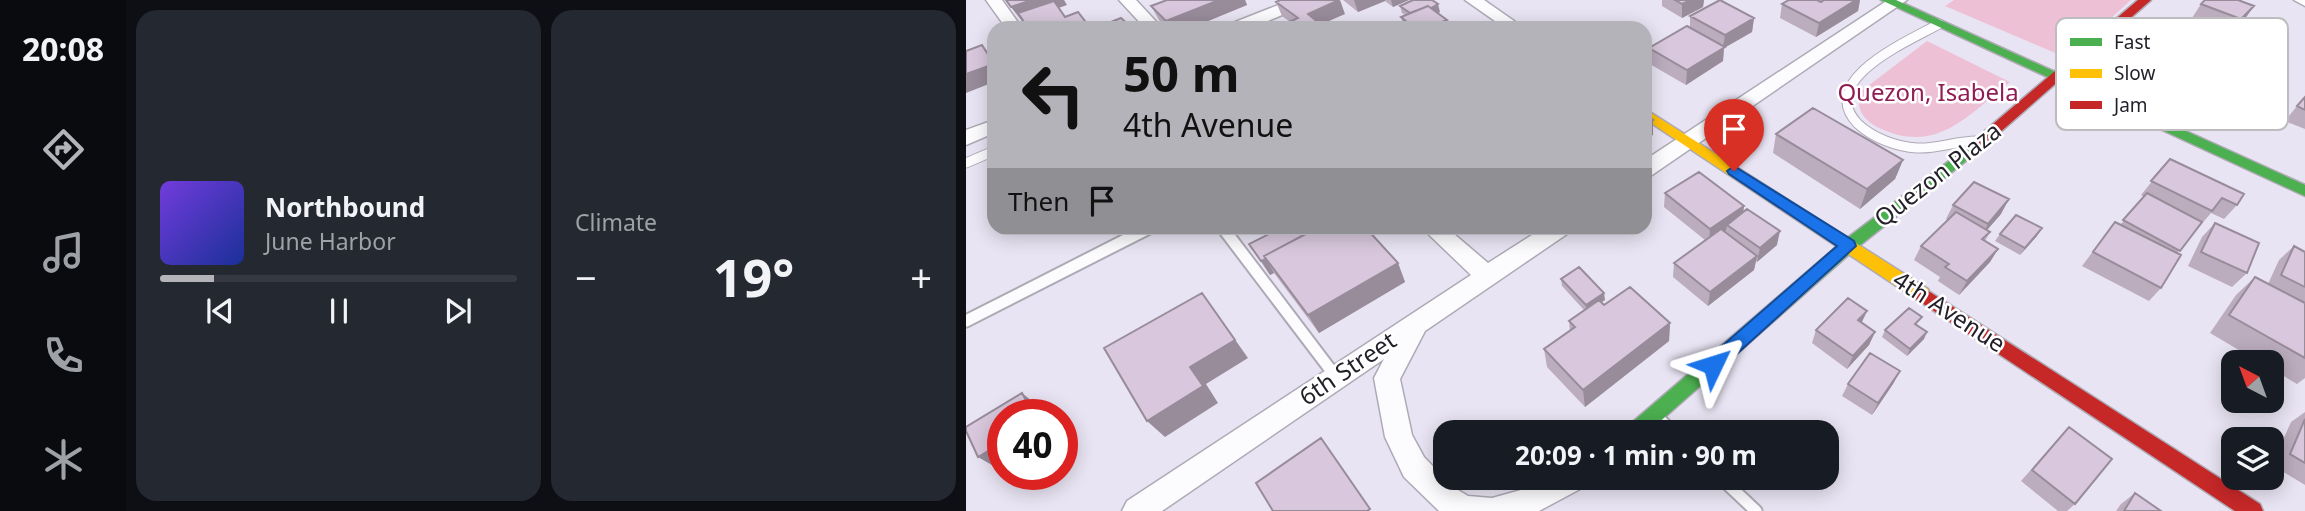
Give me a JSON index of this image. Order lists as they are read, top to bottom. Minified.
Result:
{"streets":{"main road":["Quezon Plaza","4th Avenue"],"street":["6th Street"]},"crossings":[["Quezon Plaza","4th Avenue"]],"parks":["Quezon, Isabela"],"legend":["Fast","Slow","Jam"],"north":"top left","page":{"tabs":"20:08","tile":"Climate","turn":["50 m","4th Avenue"],"then":"Then","song":["Northbound","June Harbor"],"heat":["−","19°","+"],"limit":"40","trip":"20:09 · 1 min · 90 m"}}
